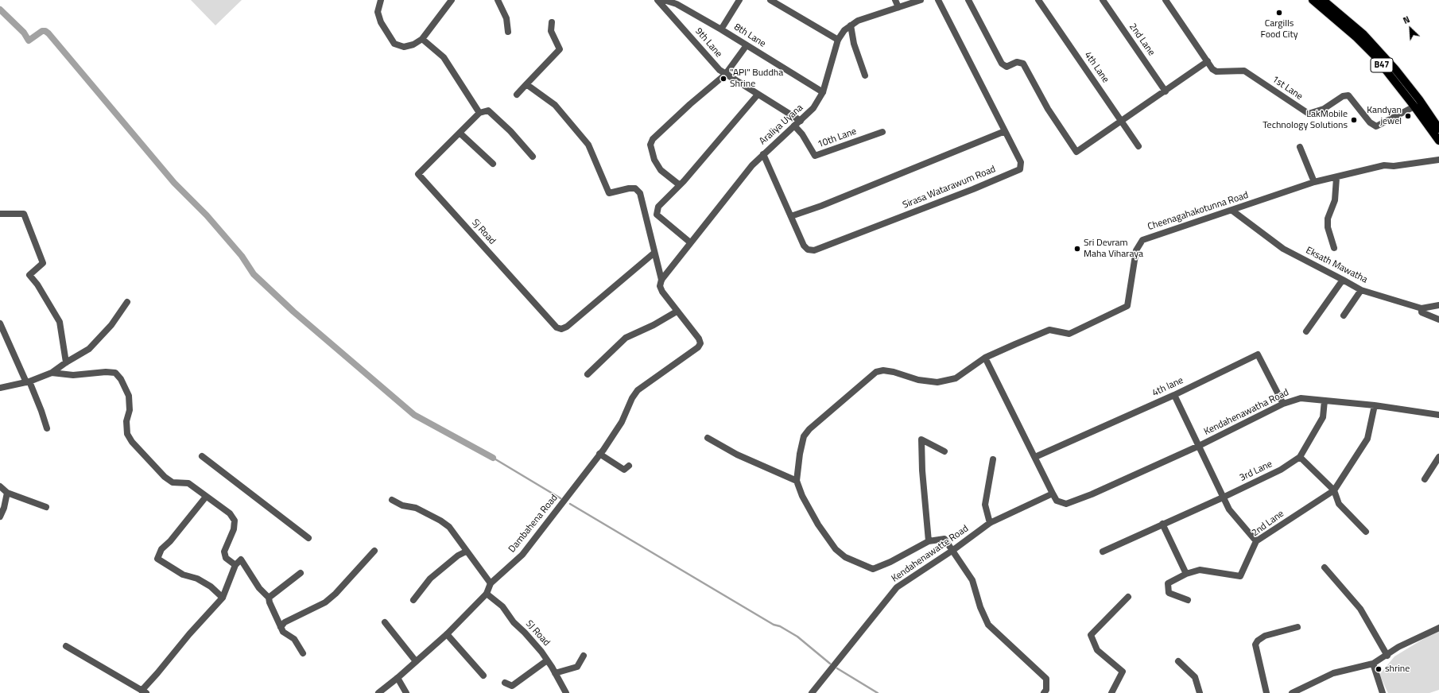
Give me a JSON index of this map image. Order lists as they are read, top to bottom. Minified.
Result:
{"streets":{"main road":["B47"],"street":["8th Lane","2nd Lane","9th Lane","4th Lane","1st Lane","Araliya Uyana","10th Lane","Sirasa Watarawum Road","Cheenagahakotunna Road","Sj Road","Eksath Mawatha","4th lane","Kendahenawatha Road","3rd Lane","Dambahena Road","Kendahenawatte Road","SJ Road"]},"crossings":[["8th Lane","Araliya Uyana"],["2nd Lane","Kendahenawatha Road"],["9th Lane","Araliya Uyana"],["B47","1st Lane"],["Araliya Uyana","10th Lane"],["Araliya Uyana","Sirasa Watarawum Road"],["Cheenagahakotunna Road","Eksath Mawatha"],["4th lane","Kendahenawatha Road"],["Kendahenawatha Road","3rd Lane"],["Kendahenawatha Road","Kendahenawatte Road"],["Dambahena Road","SJ Road"]],"places":["Cargills Food City","\"API\" Buddha Shrine","Kandyan jewel","LakMobile Technology Solutions","Sri Devram Maha Viharaya","shrine"],"north":"top left"}
